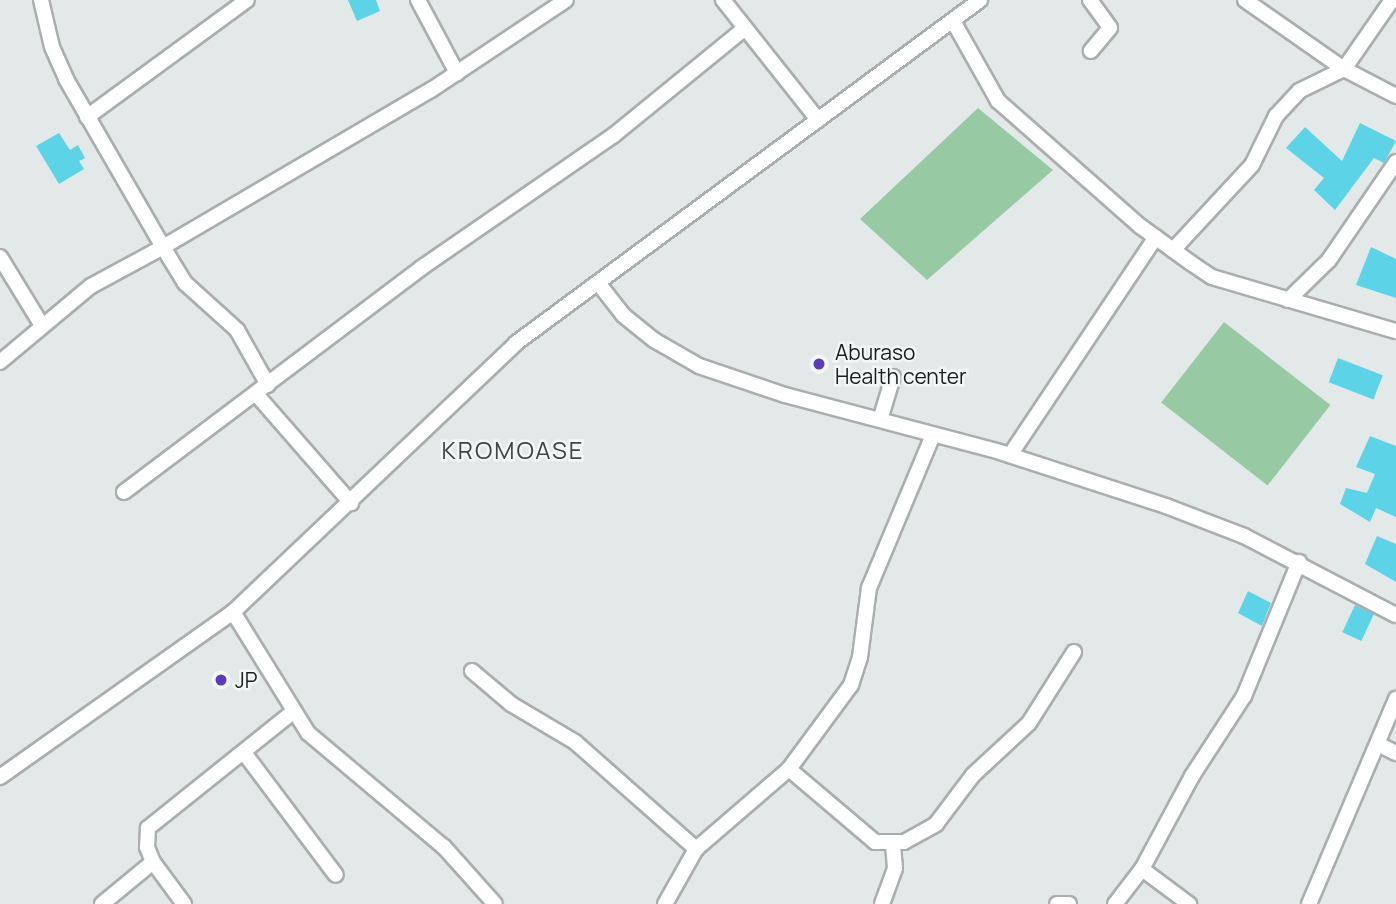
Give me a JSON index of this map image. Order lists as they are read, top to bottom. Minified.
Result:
{"districts":["KROMOASE"],"places":["Aburaso Health center","JP"]}
